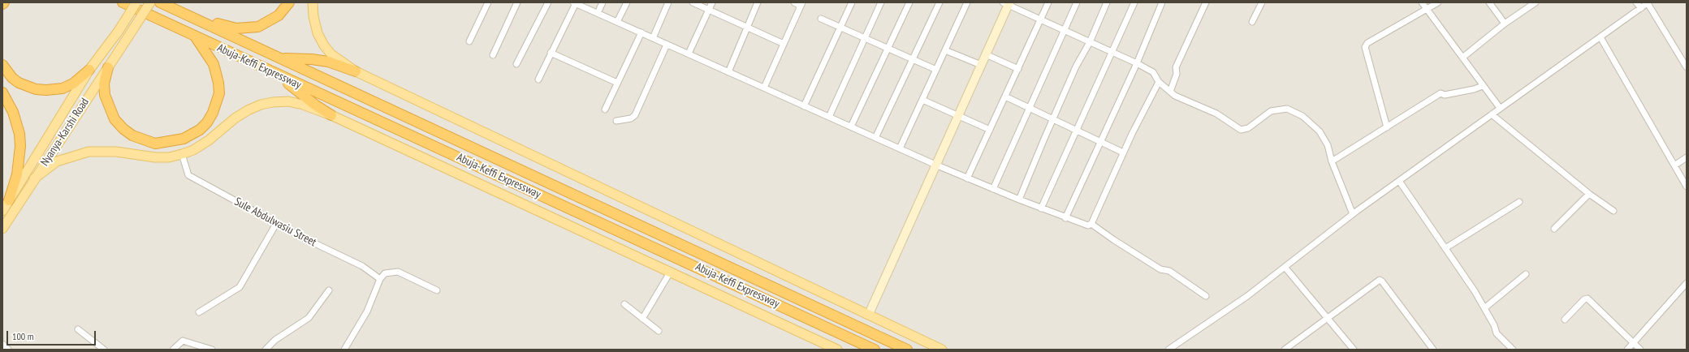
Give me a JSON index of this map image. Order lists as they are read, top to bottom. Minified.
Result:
{"streets":{"highway":["Abuja-Keffi Expressway"],"main road":["Nyanya-Karshi Road"],"street":["Sule Abdulwasiu Street"]},"crossings":[["Abuja-Keffi Expressway","Nyanya-Karshi Road"],["Abuja-Keffi Expressway","Sule Abdulwasiu Street"]],"scale_bar":"100 m"}
